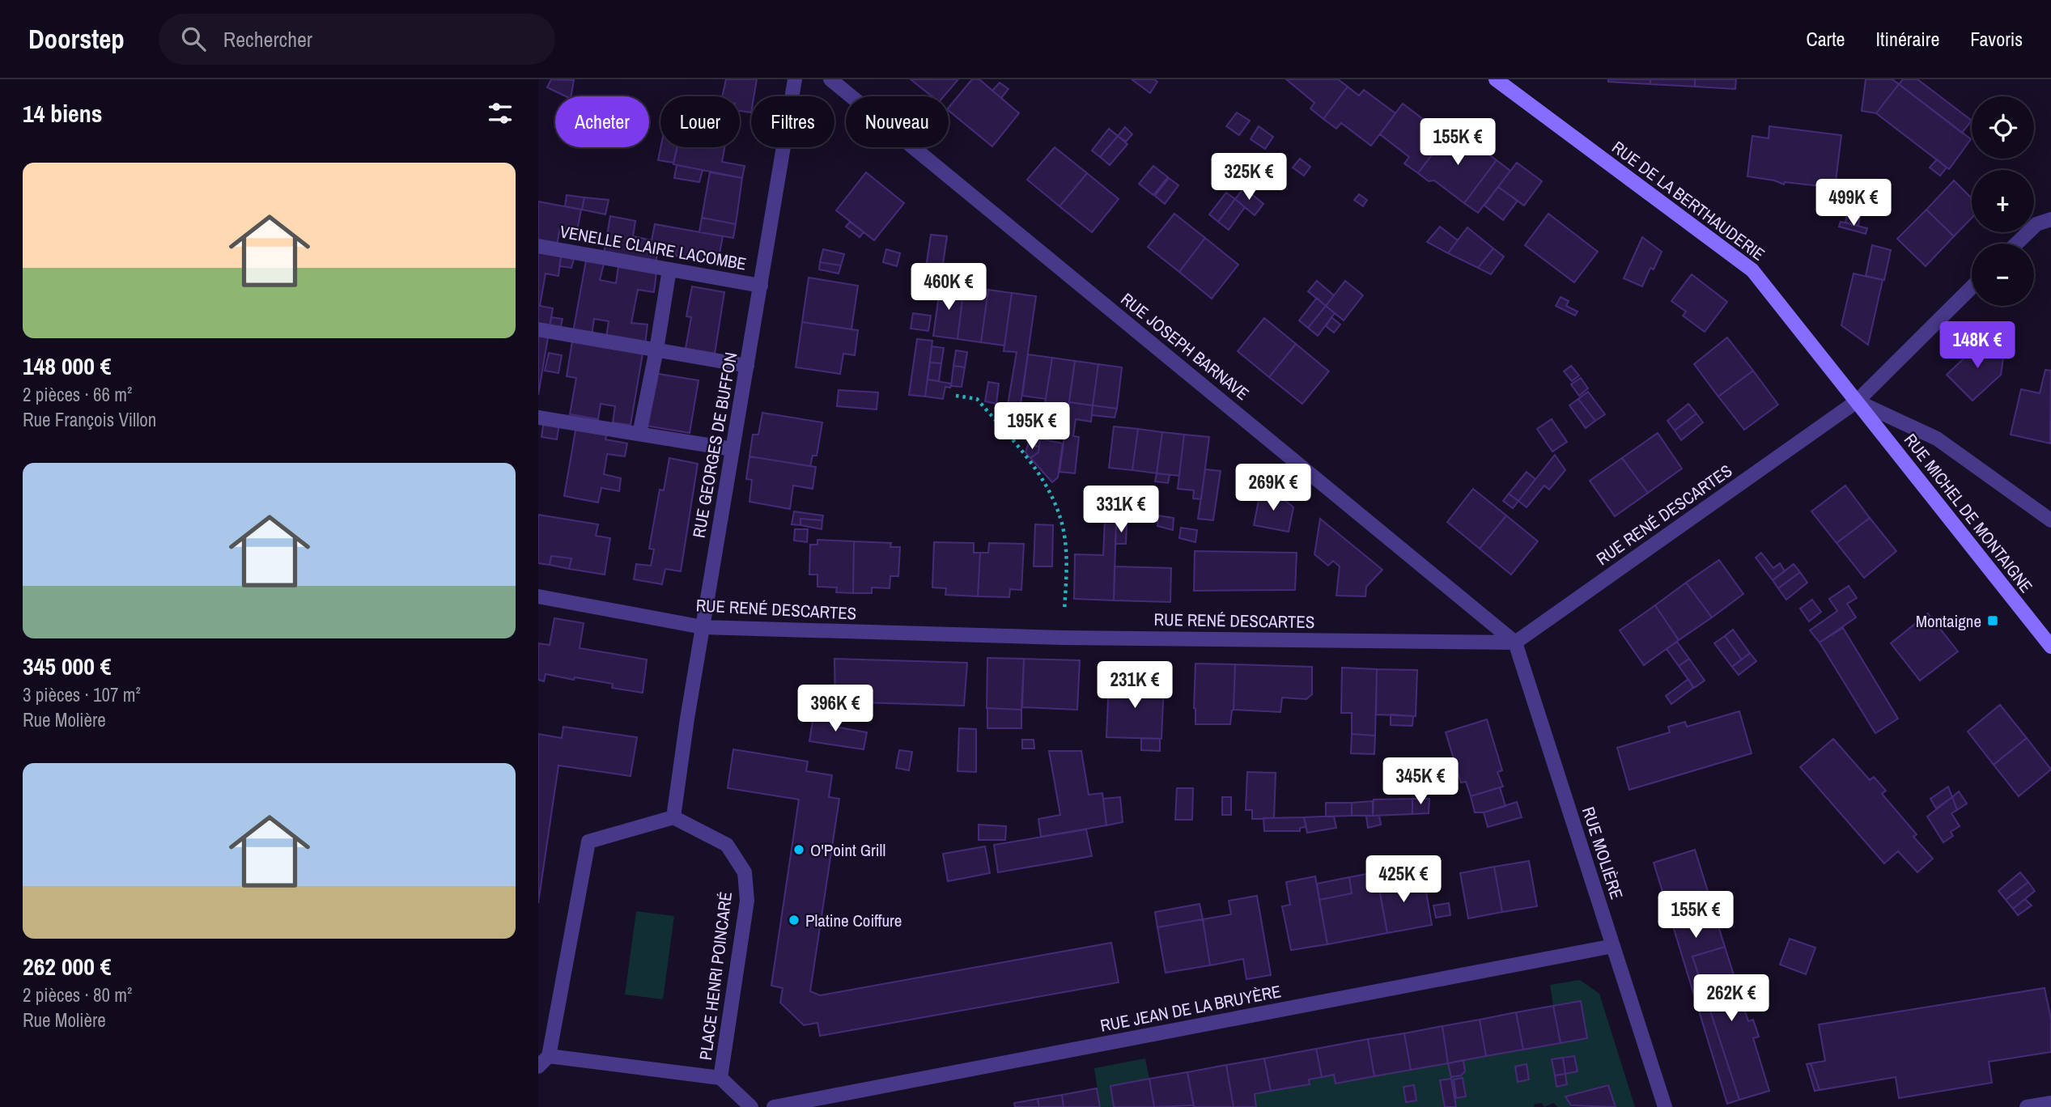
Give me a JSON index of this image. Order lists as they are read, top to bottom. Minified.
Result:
{"streets":{"street":["RUE DE LA BERTHAUDERIE","VENELLE CLAIRE LACOMBE","RUE JOSEPH BARNAVE","RUE GEORGES DE BUFFON","RUE MICHEL DE MONTAIGNE","RUE RENÉ DESCARTES","RUE MOLIÈRE","PLACE HENRI POINCARÉ","RUE JEAN DE LA BRUYÈRE"]},"crossings":[["RUE DE LA BERTHAUDERIE","RUE MICHEL DE MONTAIGNE"],["RUE DE LA BERTHAUDERIE","RUE RENÉ DESCARTES"],["VENELLE CLAIRE LACOMBE","RUE GEORGES DE BUFFON"],["RUE JOSEPH BARNAVE","RUE RENÉ DESCARTES"],["RUE JOSEPH BARNAVE","RUE MOLIÈRE"],["RUE GEORGES DE BUFFON","RUE RENÉ DESCARTES"],["RUE GEORGES DE BUFFON","PLACE HENRI POINCARÉ"],["RUE MICHEL DE MONTAIGNE","RUE RENÉ DESCARTES"],["RUE RENÉ DESCARTES","RUE MOLIÈRE"],["RUE MOLIÈRE","RUE JEAN DE LA BRUYÈRE"]],"places":{"transit":["Montaigne"],"other":["O'Point Grill","Platine Coiffure"]},"page":{"header":"Doorstep","search":"Rechercher","nav":["Carte","Itinéraire","Favoris"],"heading":"14 biens","map_buttons":["+","−"],"chip":["Acheter","Louer","Filtres","Nouveau"],"price":["155K €","325K €","499K €","460K €","148K €","195K €","269K €","331K €","231K €","396K €","345K €","425K €","155K €","262K €"],"list":[{"name":"148 000 €","note":"2 pièces · 66 m² · Rue François Villon"},{"name":"345 000 €","note":"3 pièces · 107 m² · Rue Molière"},{"name":"262 000 €","note":"2 pièces · 80 m² · Rue Molière"}]}}
